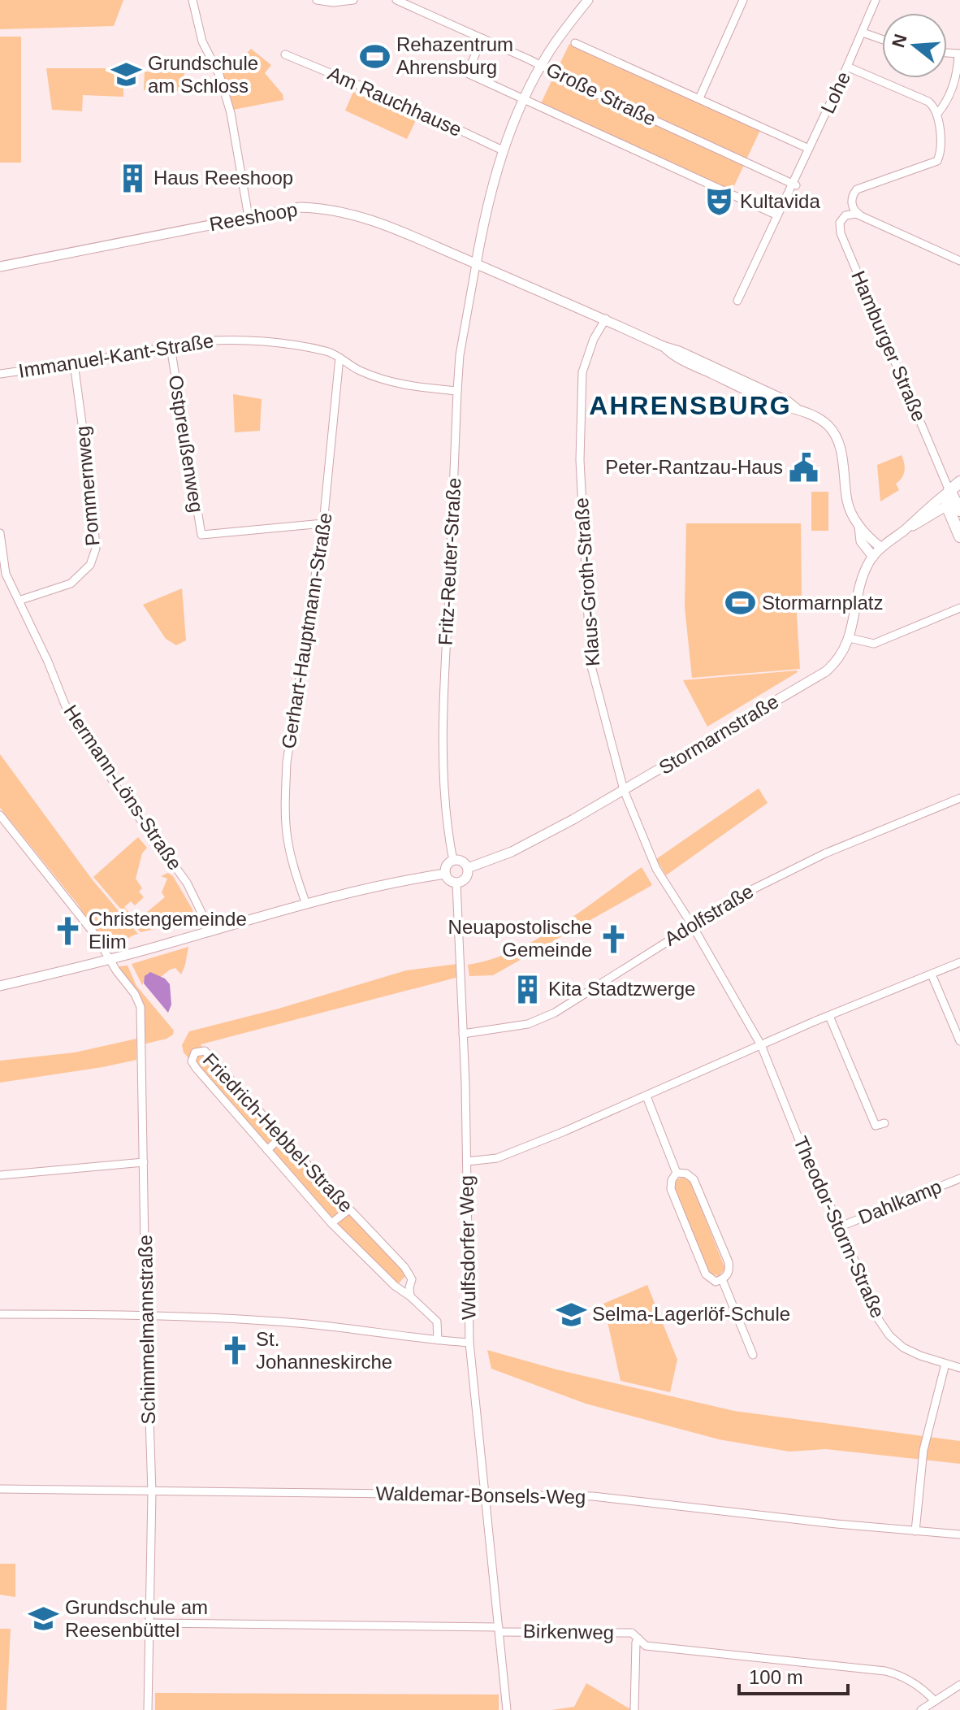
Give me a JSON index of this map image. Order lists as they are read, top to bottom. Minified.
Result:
{"streets":{"main road":["Hamburger Straße"],"street":["Lohe","Große Straße","Am Rauchhause","Reeshoop","Immanuel-Kant-Straße","Ostpreußenweg","Pommernweg","Fritz-Reuter-Straße","Klaus-Groth-Straße","Gerhart-Hauptmann-Straße","Stormarnstraße","Hermann-Löns-Straße","Adolfstraße","Friedrich-Hebbel-Straße","Dahlkamp","Theodor-Storm-Straße","Wulfsdorfer Weg","Schimmelmannstraße","Waldemar-Bonsels-Weg","Birkenweg"]},"crossings":[["Lohe","Große Straße"],["Reeshoop","Fritz-Reuter-Straße"],["Reeshoop","Klaus-Groth-Straße"],["Immanuel-Kant-Straße","Ostpreußenweg"],["Immanuel-Kant-Straße","Pommernweg"],["Immanuel-Kant-Straße","Fritz-Reuter-Straße"],["Immanuel-Kant-Straße","Gerhart-Hauptmann-Straße"],["Ostpreußenweg","Gerhart-Hauptmann-Straße"],["Pommernweg","Hermann-Löns-Straße"],["Fritz-Reuter-Straße","Stormarnstraße"],["Klaus-Groth-Straße","Stormarnstraße"],["Klaus-Groth-Straße","Adolfstraße"],["Klaus-Groth-Straße","Theodor-Storm-Straße"],["Klaus-Groth-Straße","Wulfsdorfer Weg"],["Dahlkamp","Theodor-Storm-Straße"],["Theodor-Storm-Straße","Wulfsdorfer Weg"],["Wulfsdorfer Weg","Waldemar-Bonsels-Weg"],["Wulfsdorfer Weg","Birkenweg"],["Schimmelmannstraße","Waldemar-Bonsels-Weg"],["Schimmelmannstraße","Birkenweg"]],"districts":["AHRENSBURG"],"places":{"sports":["Rehazentrum Ahrensburg","Stormarnplatz"],"school or university":["Grundschule am Schloss","Selma-Lagerlöf-Schule","Grundschule am Reesenbüttel"],"building":["Haus Reeshoop","Kita Stadtzwerge"],"theatre":["Kultavida"],"public building":["Peter-Rantzau-Haus"],"church":["Christengemeinde Elim","Neuapostolische Gemeinde","St. Johanneskirche"]},"scale_bar":"100 m","north":"left"}
